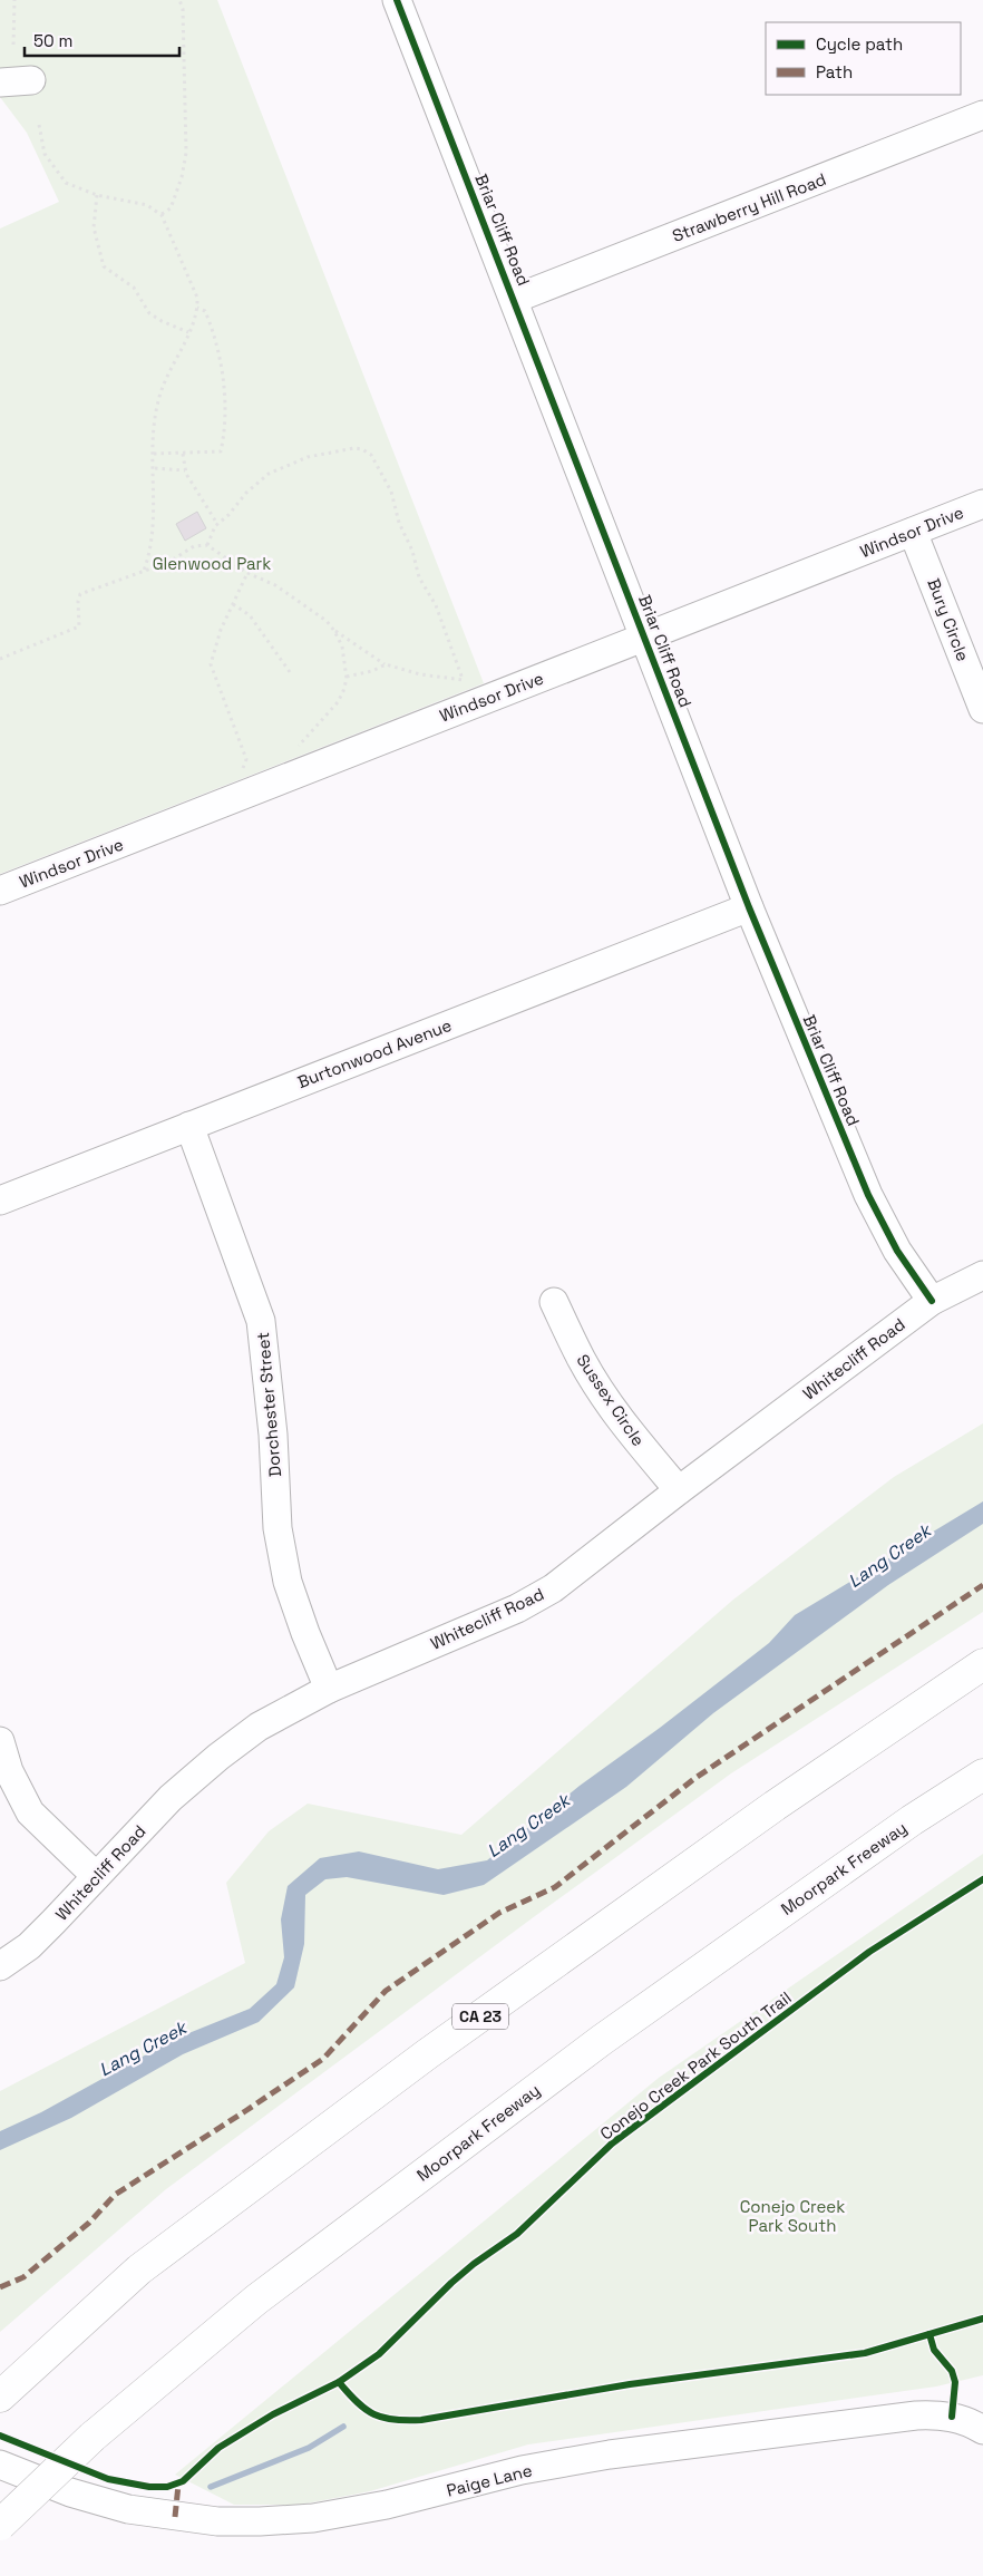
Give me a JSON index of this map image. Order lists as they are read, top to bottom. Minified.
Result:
{"streets":{"highway":["Moorpark Freeway","CA 23"],"street":["Strawberry Hill Road","Briar Cliff Road","Windsor Drive","Bury Circle","Burtonwood Avenue","Whitecliff Road","Sussex Circle","Dorchester Street","Paige Lane"],"cycle path":["Conejo Creek Park South Trail"]},"crossings":[["Strawberry Hill Road","Briar Cliff Road"],["Briar Cliff Road","Windsor Drive"],["Briar Cliff Road","Burtonwood Avenue"],["Briar Cliff Road","Whitecliff Road"],["Windsor Drive","Bury Circle"],["Burtonwood Avenue","Dorchester Street"],["Whitecliff Road","Sussex Circle"],["Whitecliff Road","Dorchester Street"]],"water":["Lang Creek"],"parks":["Glenwood Park","Conejo Creek Park South"],"legend":["Cycle path","Path"],"scale_bar":"50 m"}
